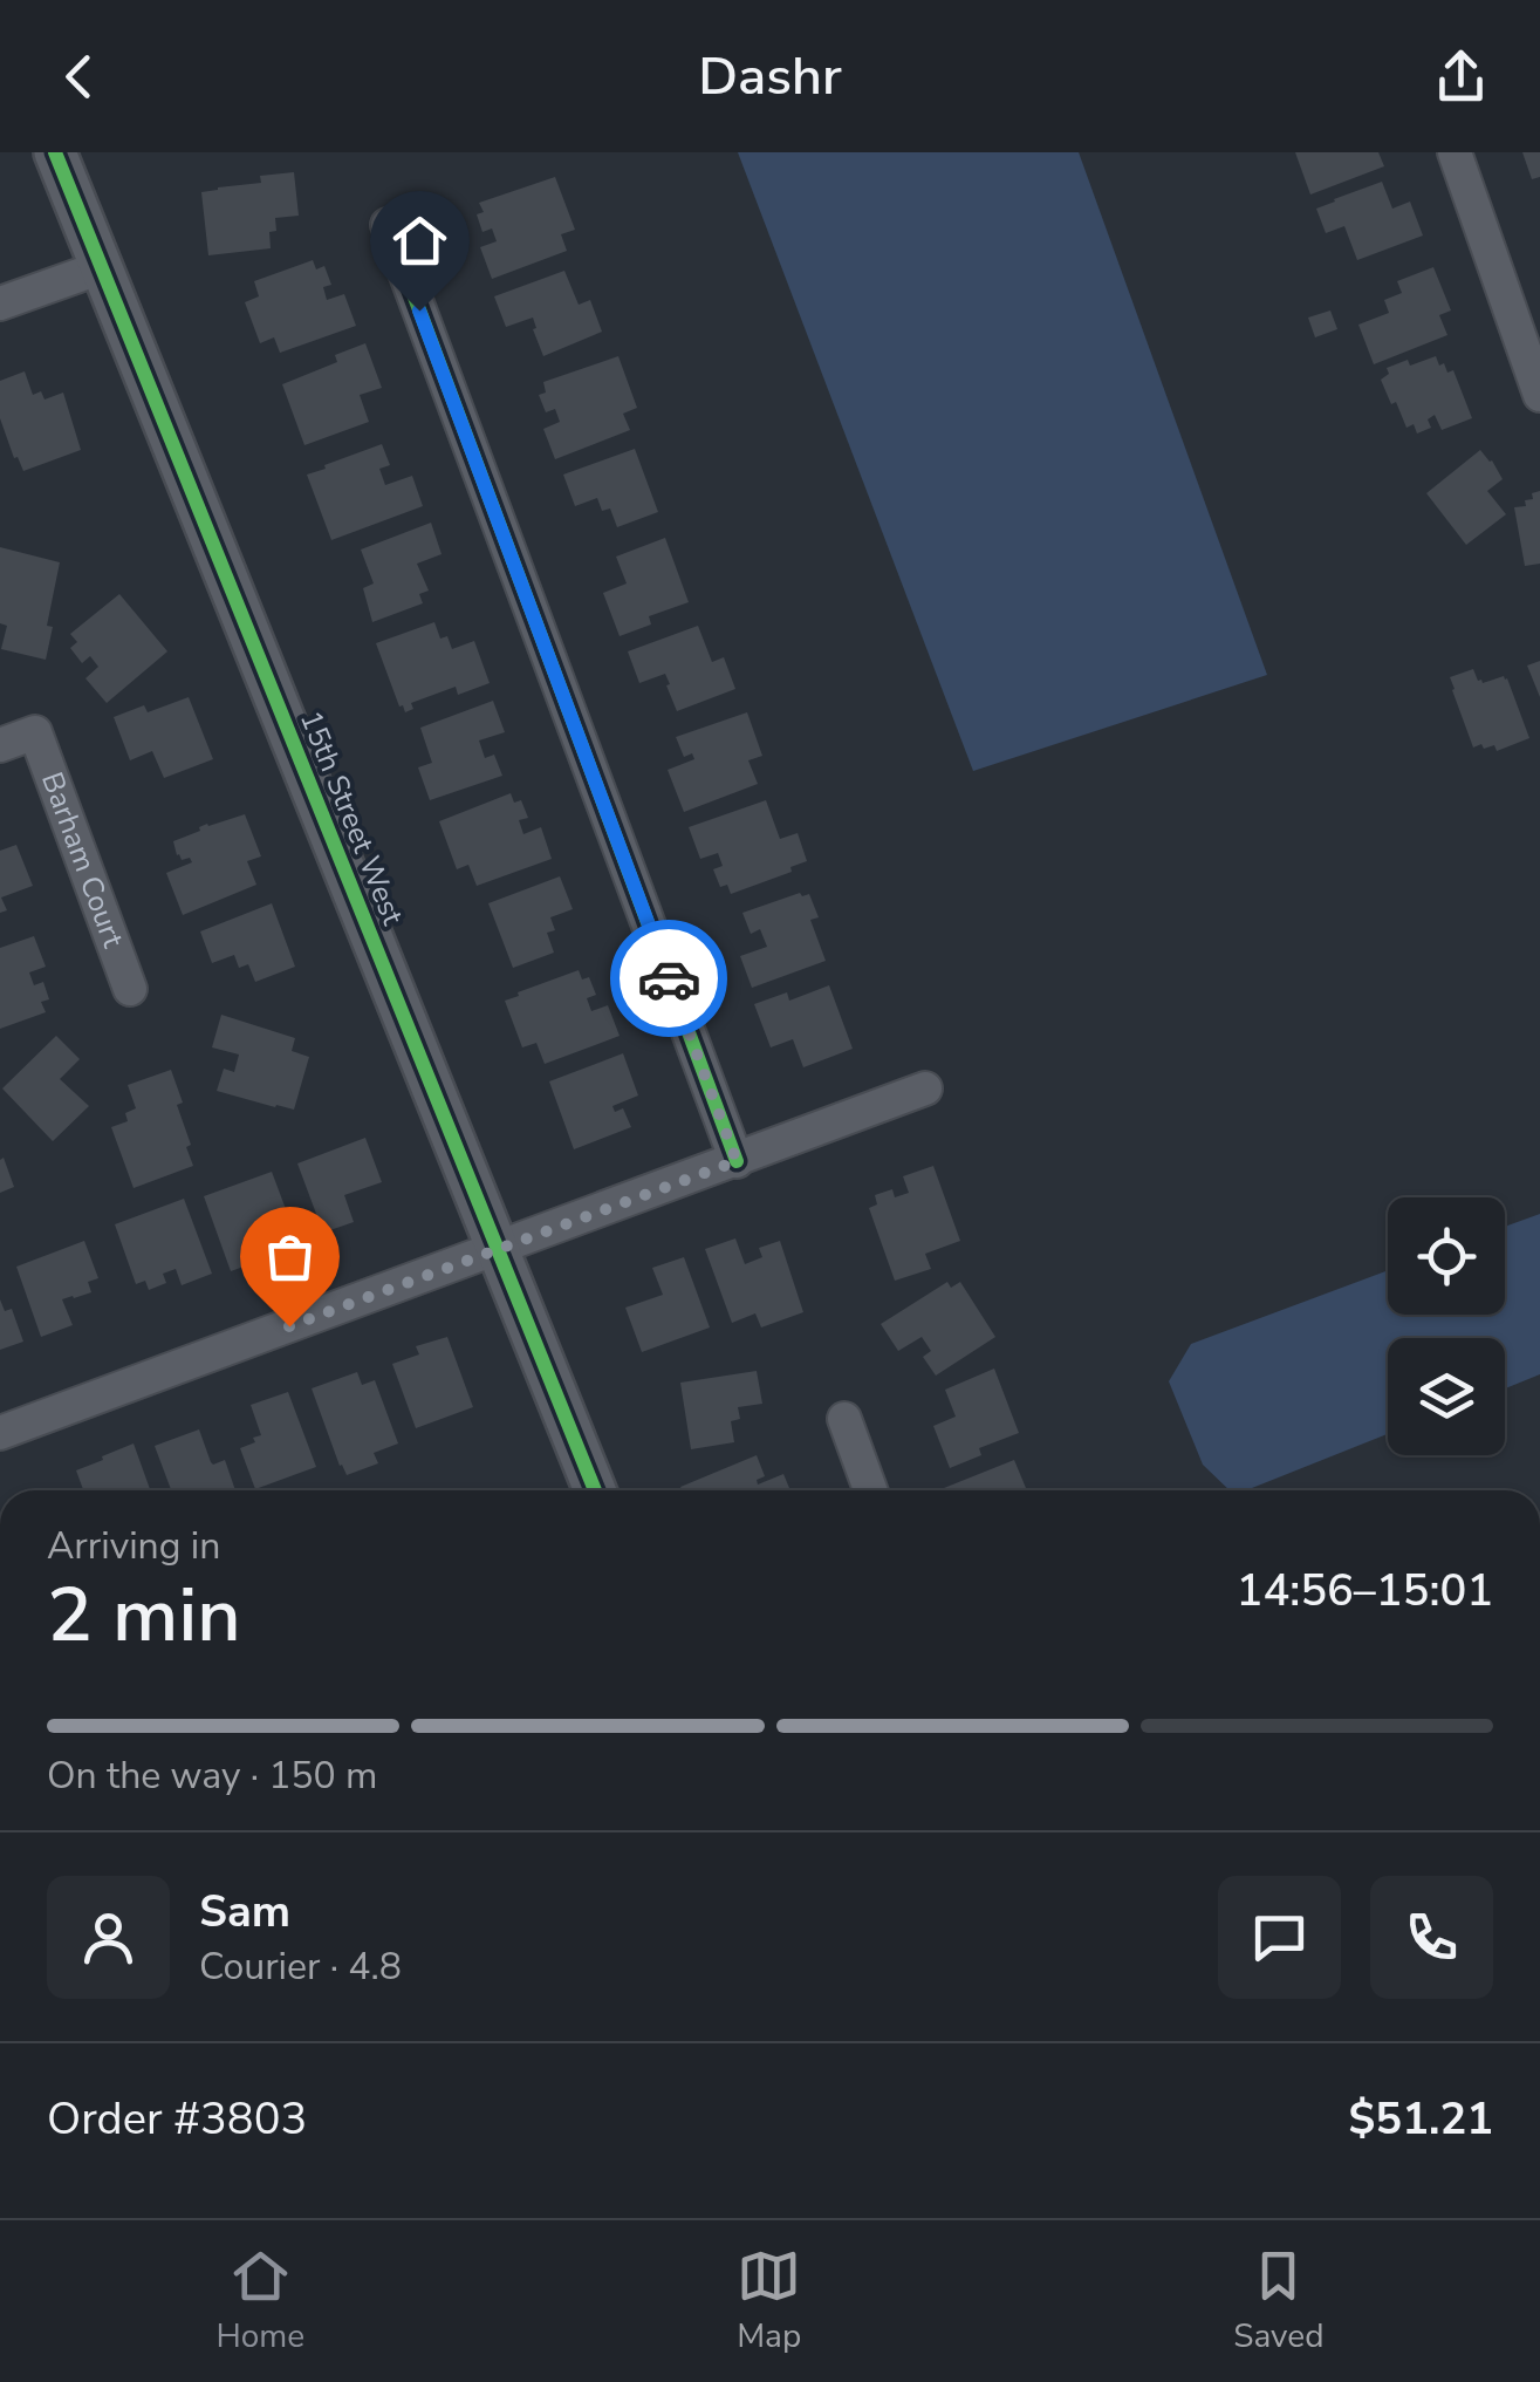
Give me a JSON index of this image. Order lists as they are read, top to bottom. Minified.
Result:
{"streets":{"street":["15th Street West","Barham Court"]},"page":{"header":"Dashr","heading":["2 min","Arriving in","14:56–15:01"],"panel":["Sam","Courier · 4.8","Order #3803","$51.21"],"bar":"On the way · 150 m","tabs":["Home","Map","Saved"]}}
